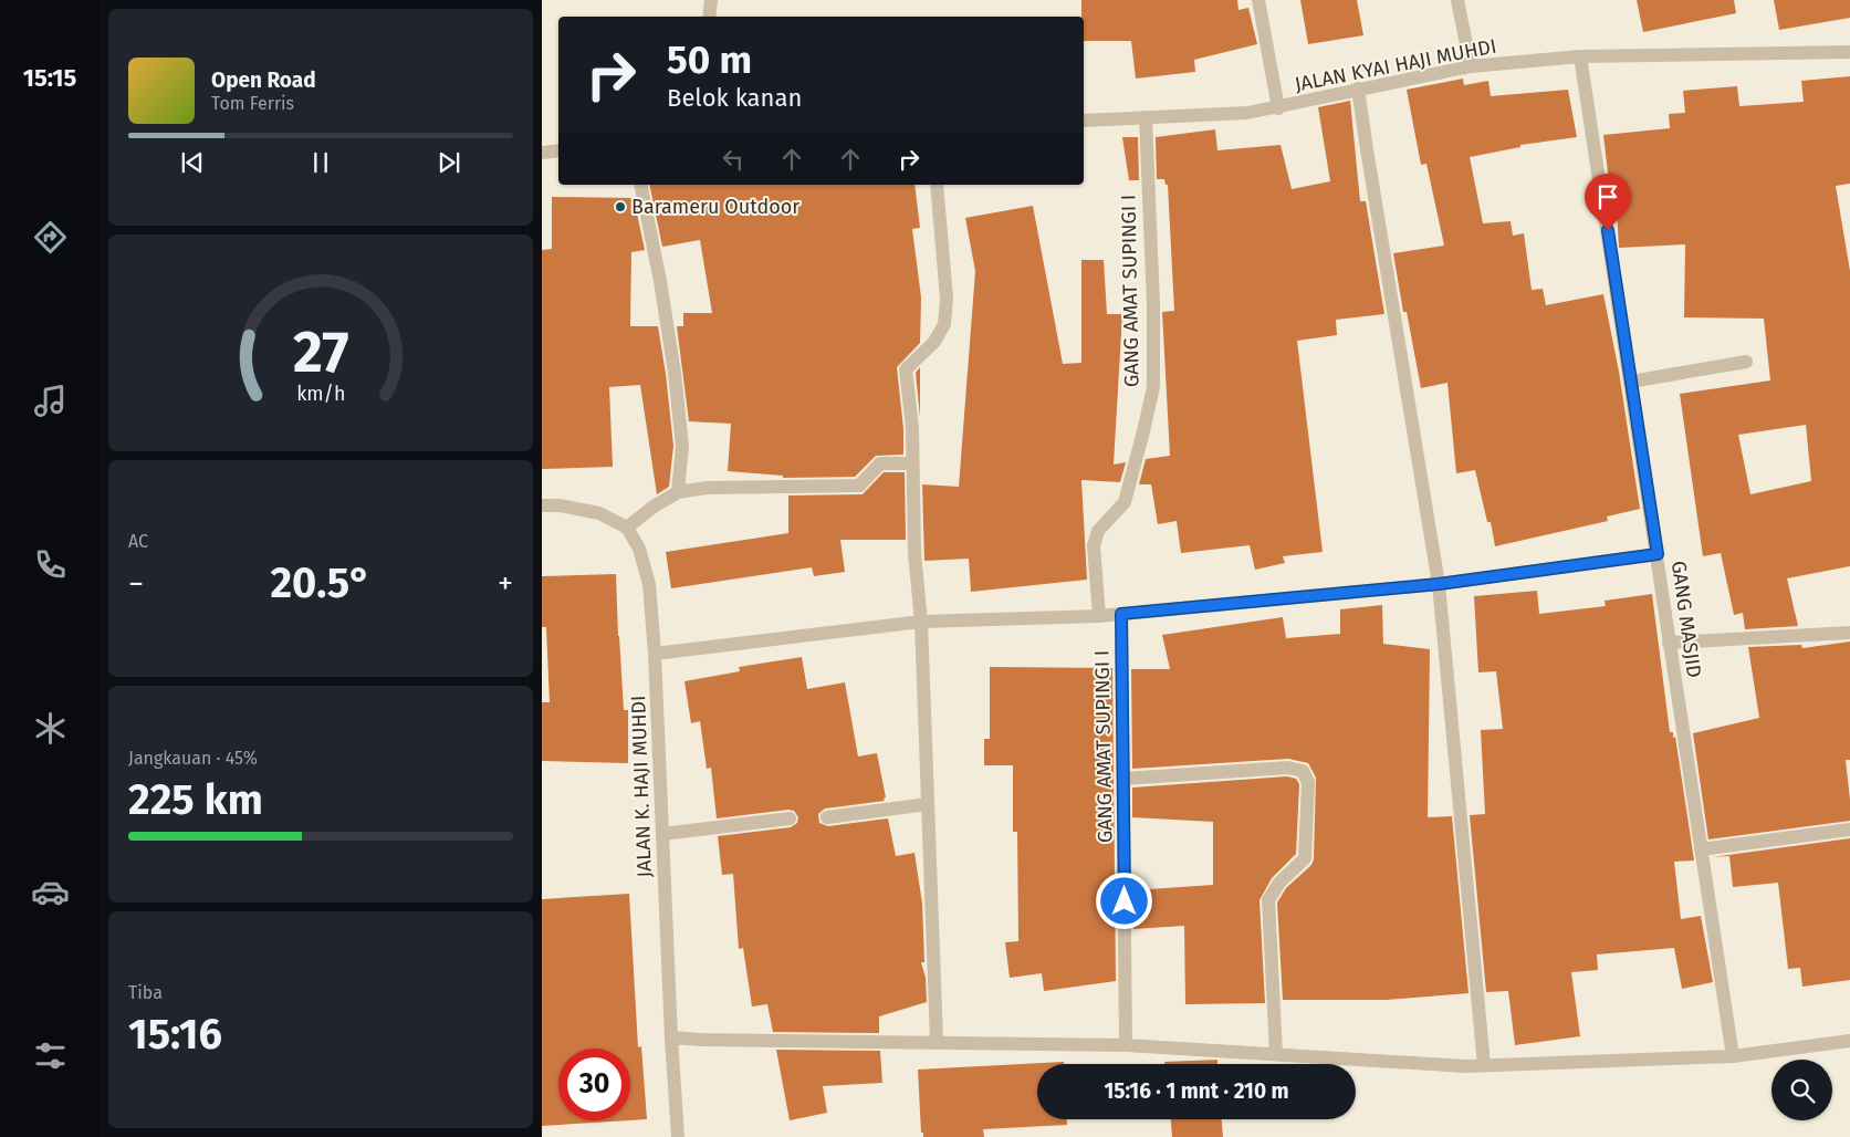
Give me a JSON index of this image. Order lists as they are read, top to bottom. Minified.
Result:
{"streets":{"street":["JALAN KYAI HAJI MUHDI","GANG AMAT SUPINGI I","GANG MASJID","JALAN K. HAJI MUHDI"]},"crossings":[["JALAN KYAI HAJI MUHDI","GANG AMAT SUPINGI I"],["JALAN KYAI HAJI MUHDI","GANG MASJID"]],"places":["Barameru Outdoor"],"page":{"tabs":"15:15","turn":["50 m","Belok kanan"],"song":["Open Road","Tom Ferris"],"tile":["AC",["Jangkauan · 45%","225 km"],["Tiba","15:16"]],"heat":["−","20.5°","+"],"limit":"30","trip":"15:16 · 1 mnt · 210 m","gauge":["27","km/h"]}}
